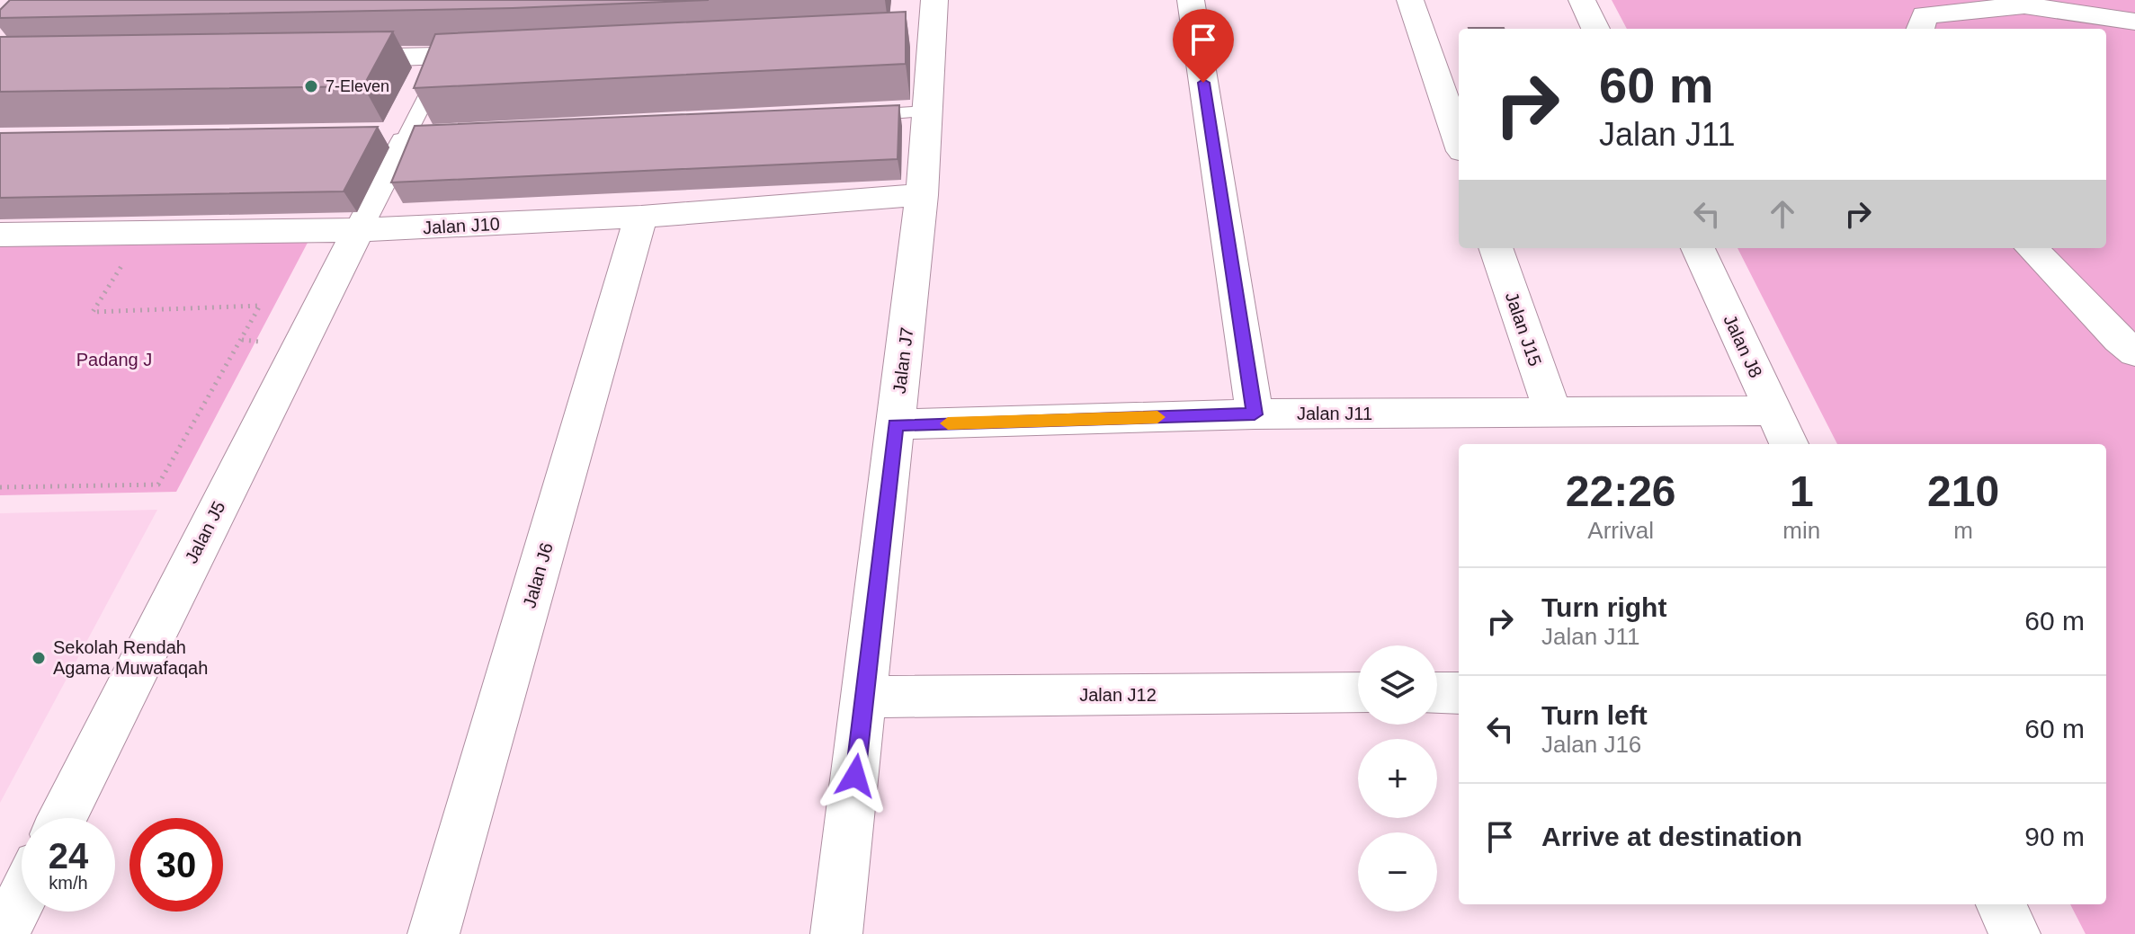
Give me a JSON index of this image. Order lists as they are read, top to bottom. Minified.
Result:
{"streets":{"street":["Jalan J10","Jalan J15","Jalan J8","Jalan J7","Jalan J11","Jalan J5","Jalan J6","Jalan J12"]},"crossings":[["Jalan J10","Jalan J7"],["Jalan J10","Jalan J5"],["Jalan J10","Jalan J6"],["Jalan J15","Jalan J11"],["Jalan J8","Jalan J11"],["Jalan J7","Jalan J11"],["Jalan J7","Jalan J12"]],"parks":["Padang J"],"places":["7-Eleven","Sekolah Rendah Agama Muwafaqah"],"page":{"turn":["60 m","Jalan J11"],"eta":["22:26","Arrival","1","min","210","m"],"list":[{"name":"Turn right","note":"Jalan J11","value":"60 m"},{"name":"Turn left","note":"Jalan J16","value":"60 m"},{"name":"Arrive at destination","value":"90 m"}],"map_buttons":["+","−"],"speed":"24 km/h","limit":"30"}}
